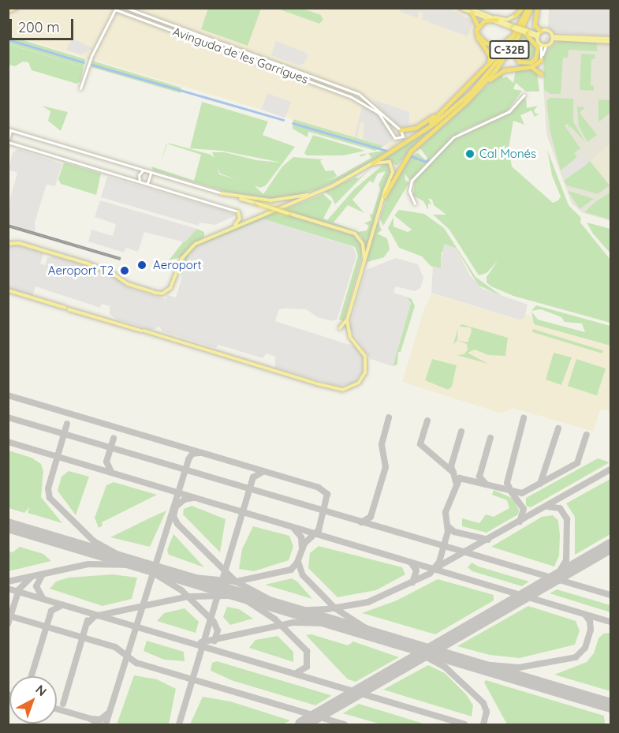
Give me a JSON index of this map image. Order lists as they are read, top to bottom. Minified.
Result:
{"streets":{"highway":["C-32B"],"street":["Avinguda de les Garrigues"]},"places":["Cal Monés","Aeroport","Aeroport T2"],"scale_bar":"200 m","north":"top right"}
